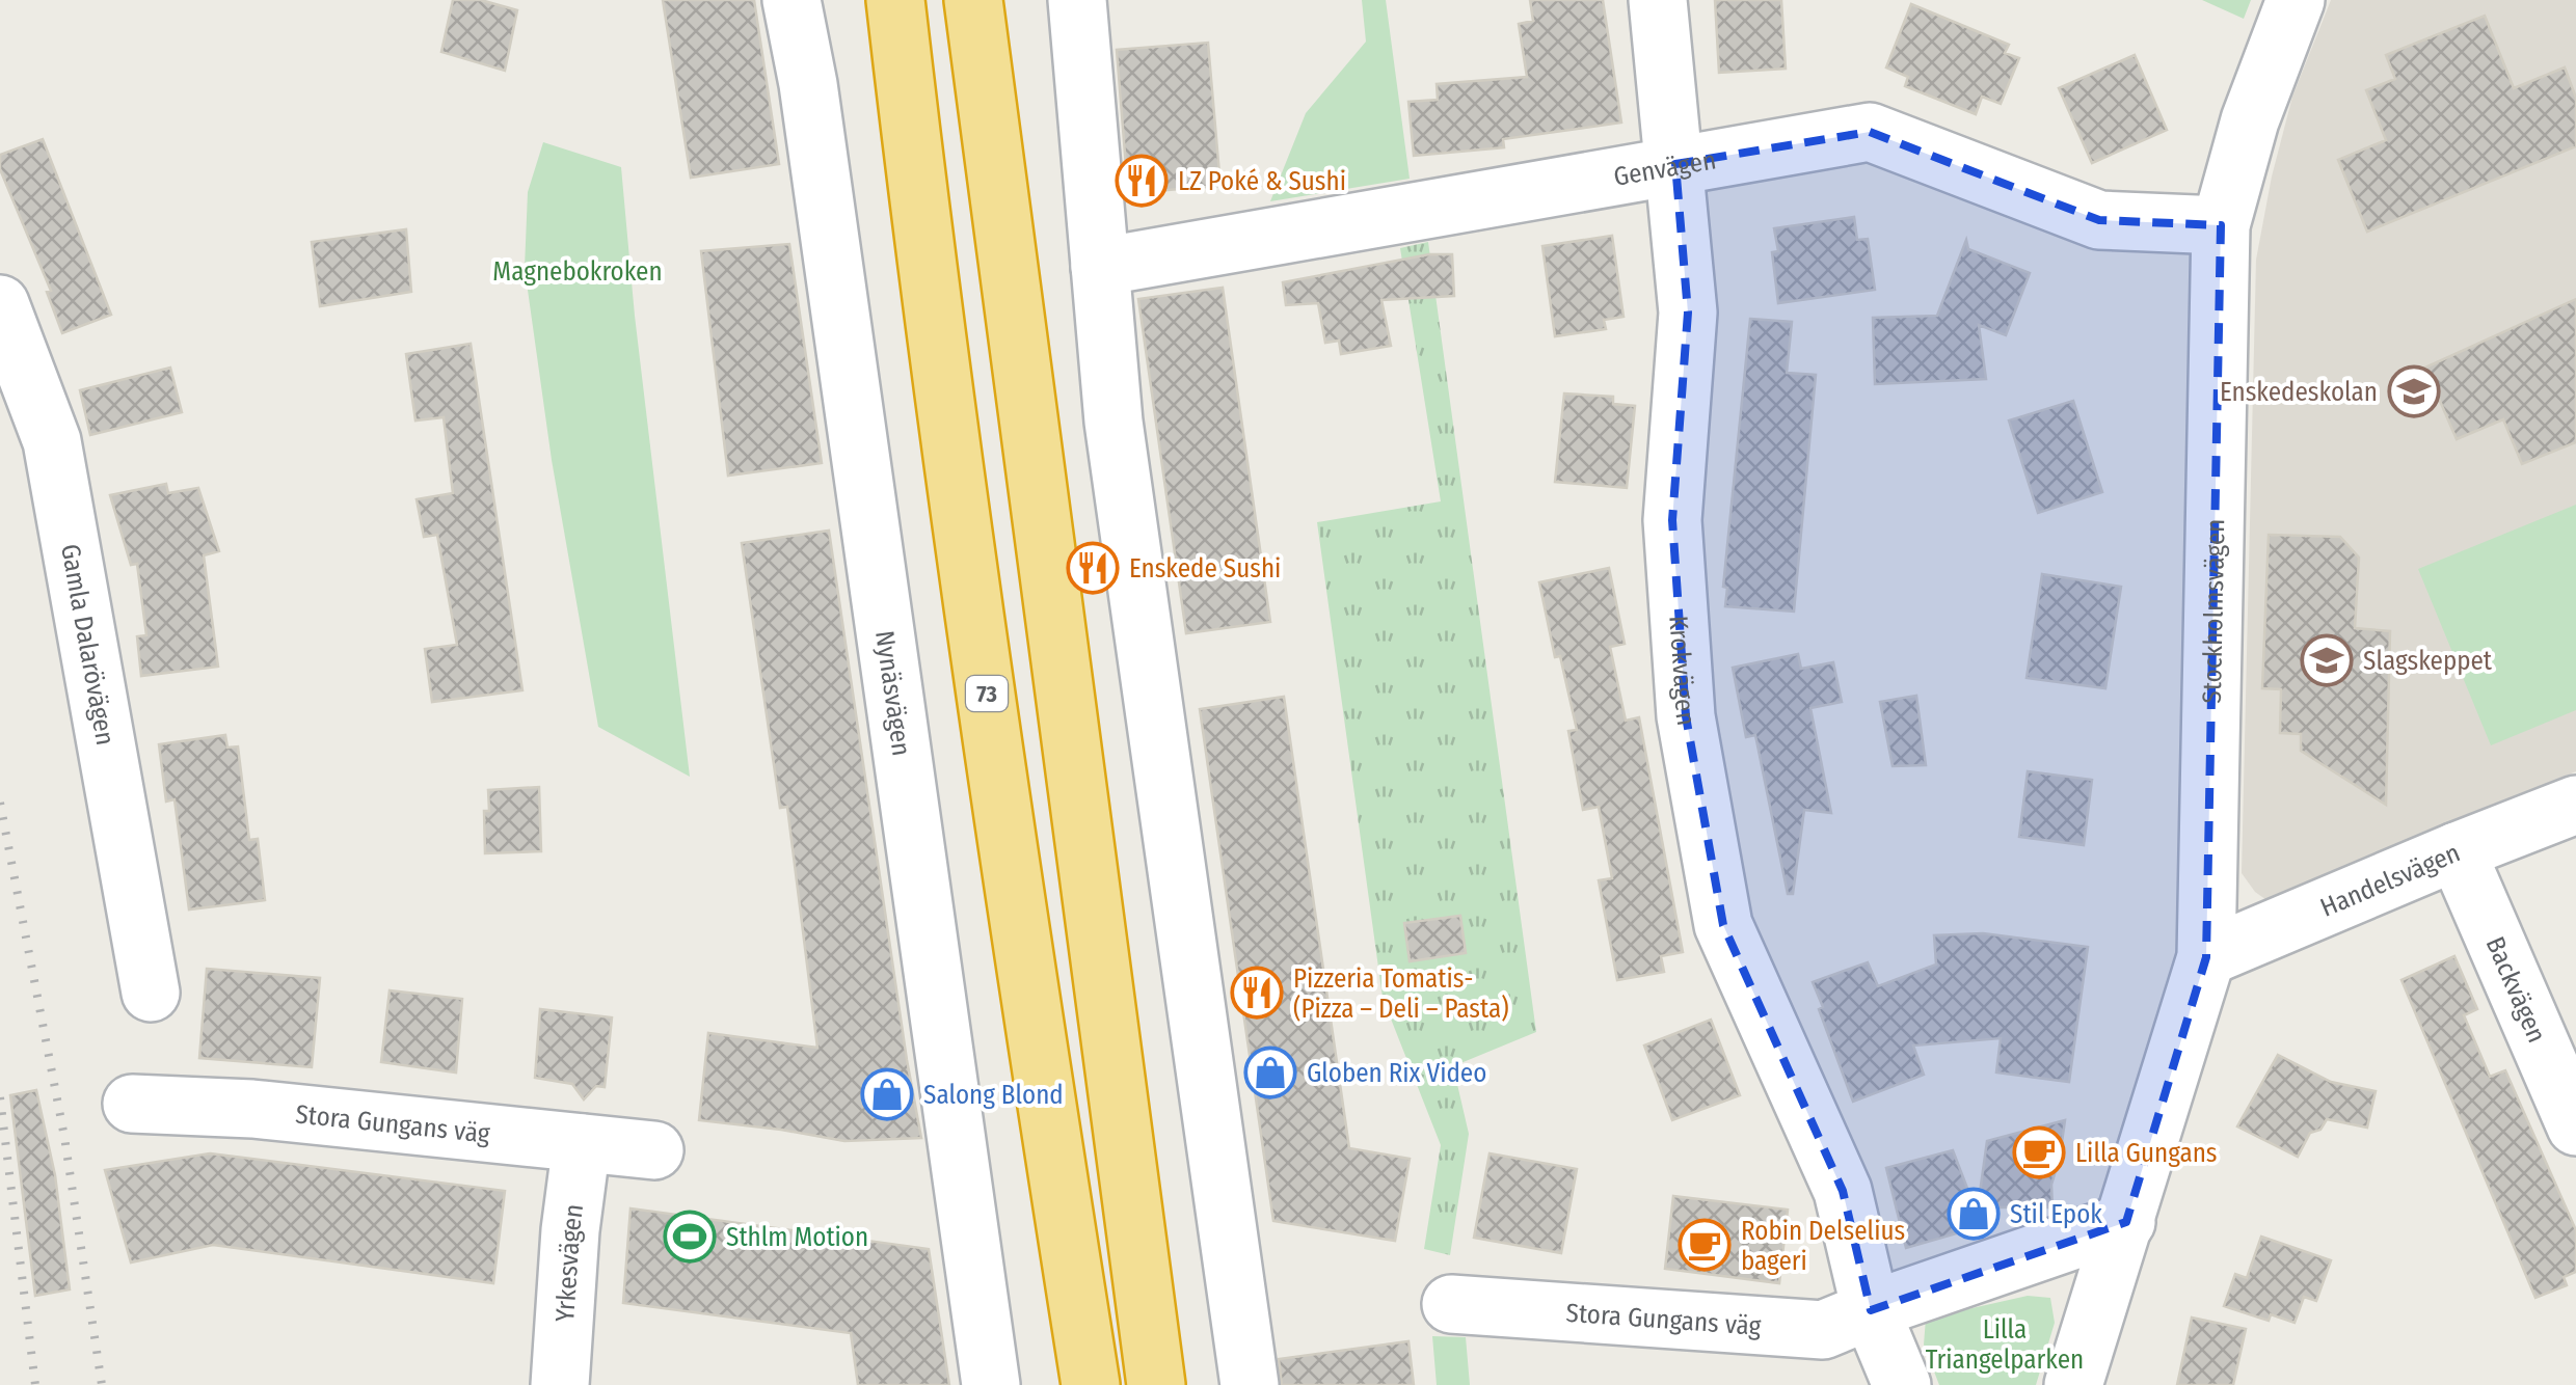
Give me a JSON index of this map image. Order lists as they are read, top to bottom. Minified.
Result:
{"streets":{"highway":["73"],"street":["Genvägen","Stockholmsvägen","Gamla Dalarövägen","Krokvägen","Nynäsvägen","Handelsvägen","Backvägen","Stora Gungans väg","Yrkesvägen"]},"crossings":[["Genvägen","Stockholmsvägen"],["Genvägen","Krokvägen"],["Stockholmsvägen","Handelsvägen"],["Krokvägen","Stora Gungans väg"],["Handelsvägen","Backvägen"],["Stora Gungans väg","Yrkesvägen"]],"parks":["Magnebokroken","Lilla Triangelparken"],"places":{"restaurant":["LZ Poké & Sushi","Enskede Sushi","Pizzeria Tomatis- (Pizza – Deli – Pasta)"],"school or university":["Enskedeskolan","Slagskeppet"],"shop":["Globen Rix Video","Salong Blond","Stil Epok"],"cafe":["Lilla Gungans","Robin Delselius bageri"],"sports":["Sthlm Motion"]}}
